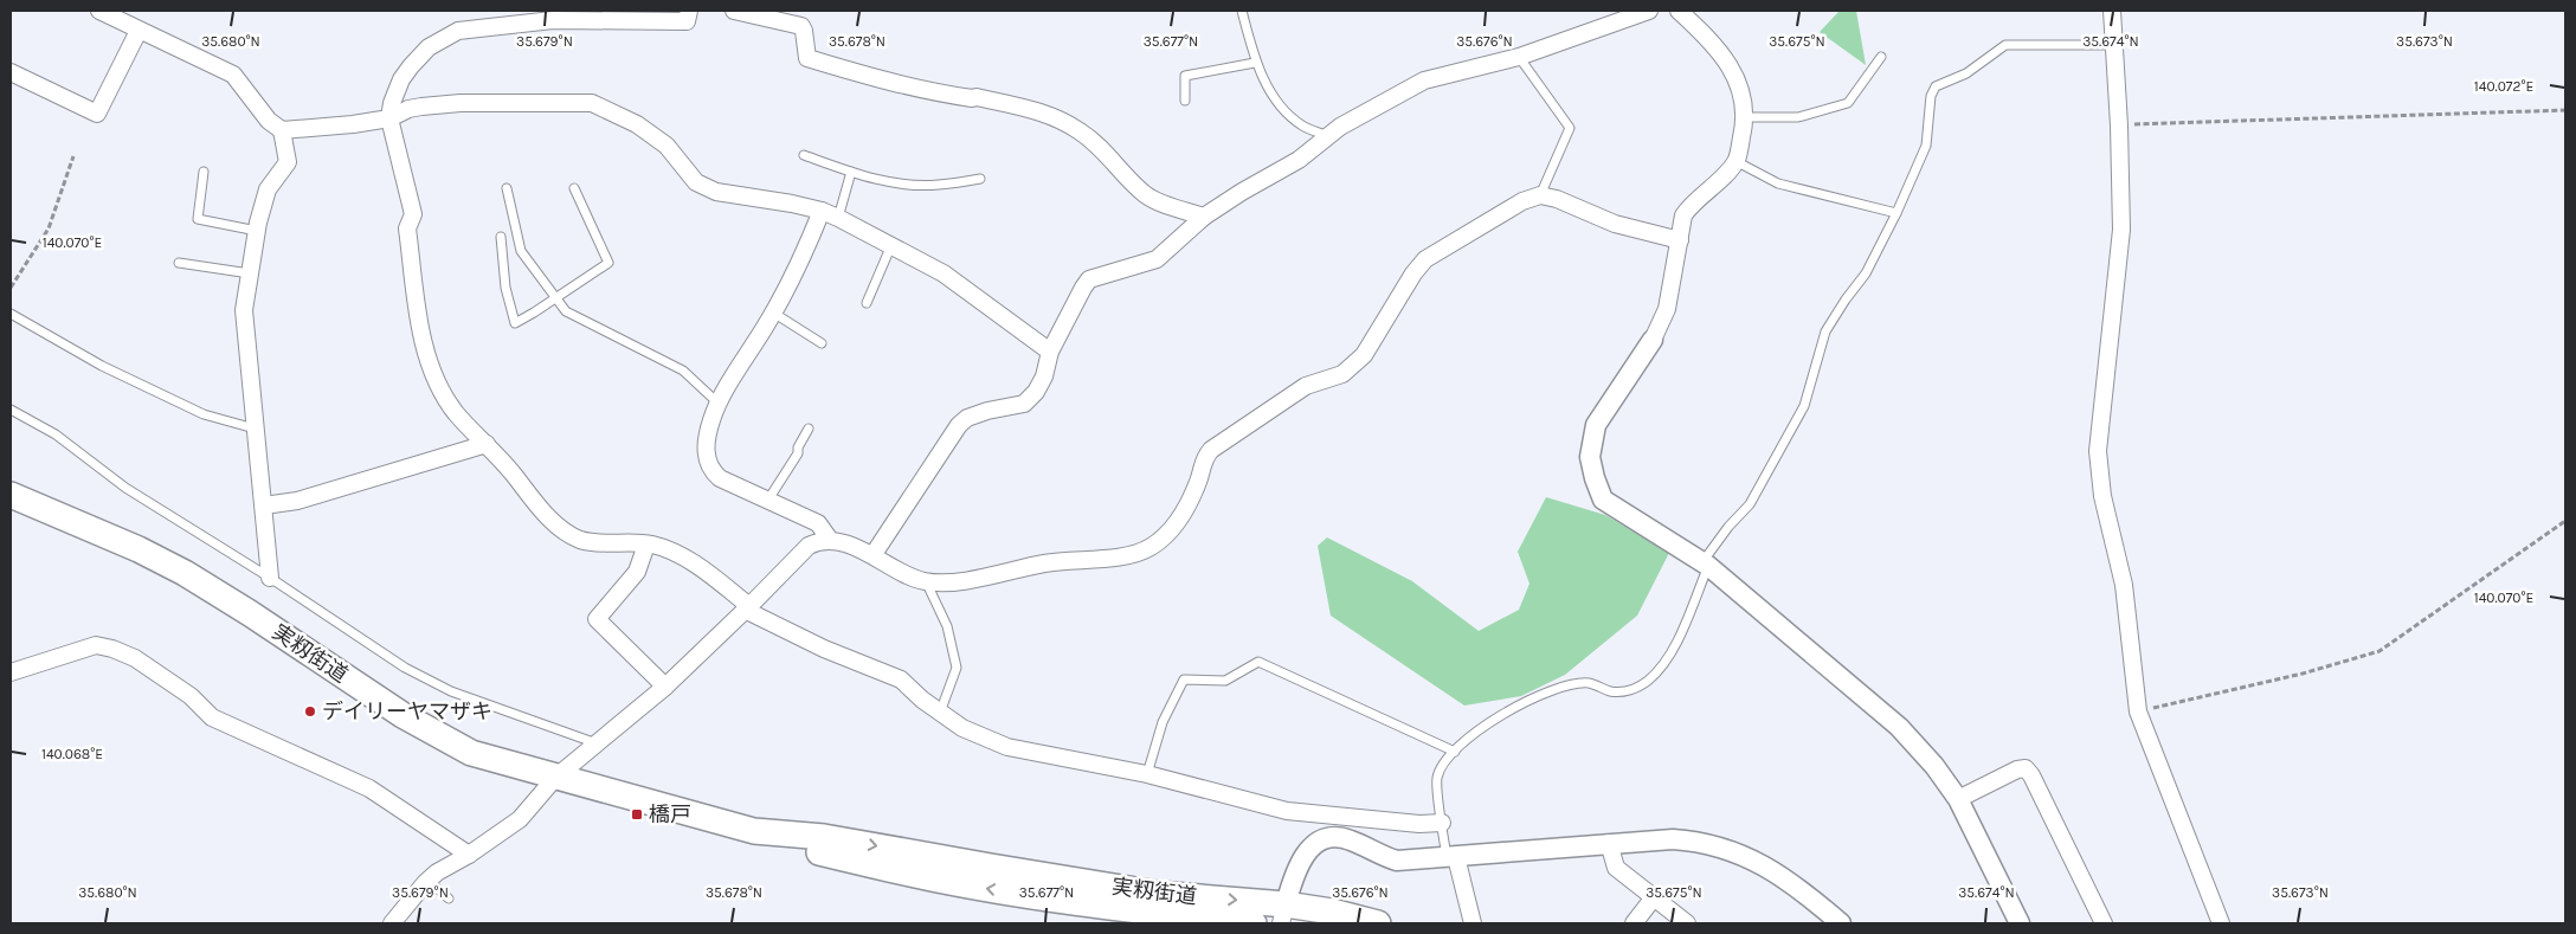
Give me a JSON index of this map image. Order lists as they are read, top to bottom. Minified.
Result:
{"streets":{"main road":["実籾街道"]},"places":{"other":["デイリーヤマザキ"],"transit":["橋戸"]},"coordinates":["35.680°N","35.679°N","35.678°N","35.677°N","35.676°N","35.675°N","35.674°N","35.673°N","140.072°E","140.070°E","140.068°E"]}
